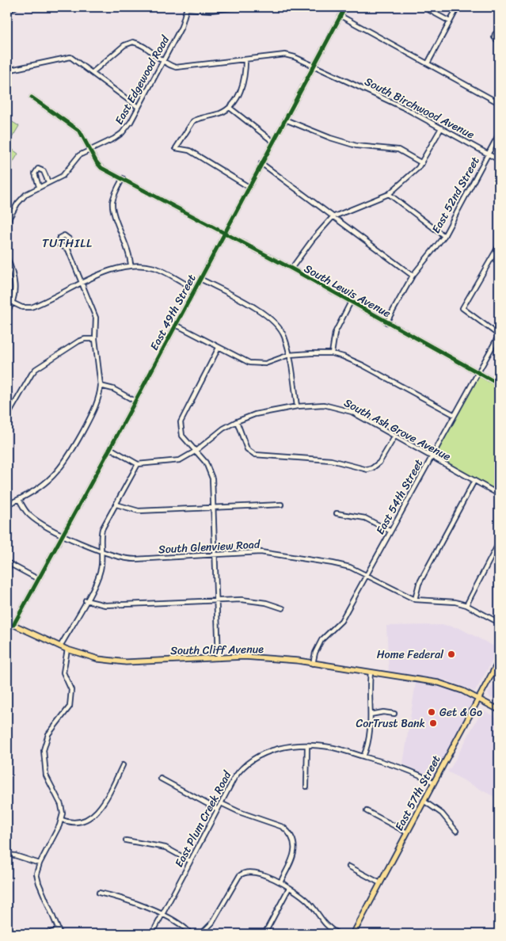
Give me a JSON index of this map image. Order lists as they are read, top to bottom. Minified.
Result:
{"streets":{"main road":["South Cliff Avenue","East 57th Street"],"street":["East Edgewood Road","South Birchwood Avenue","East 52nd Street","South Lewis Avenue","East 49th Street","South Ash Grove Avenue","East 54th Street","South Glenview Road","East Plum Creek Road"]},"crossings":[["East Edgewood Road","South Birchwood Avenue"],["East Edgewood Road","South Lewis Avenue"],["South Birchwood Avenue","East 52nd Street"],["South Birchwood Avenue","East 49th Street"],["East 52nd Street","South Lewis Avenue"],["South Lewis Avenue","East 49th Street"],["South Lewis Avenue","East 54th Street"],["East 49th Street","South Glenview Road"],["East 49th Street","South Cliff Avenue"],["South Ash Grove Avenue","East 54th Street"],["East 54th Street","South Glenview Road"],["East 54th Street","South Cliff Avenue"],["South Cliff Avenue","East 57th Street"],["East 57th Street","East Plum Creek Road"]],"districts":["TUTHILL"],"places":["Home Federal","Get & Go","CorTrust Bank"]}
